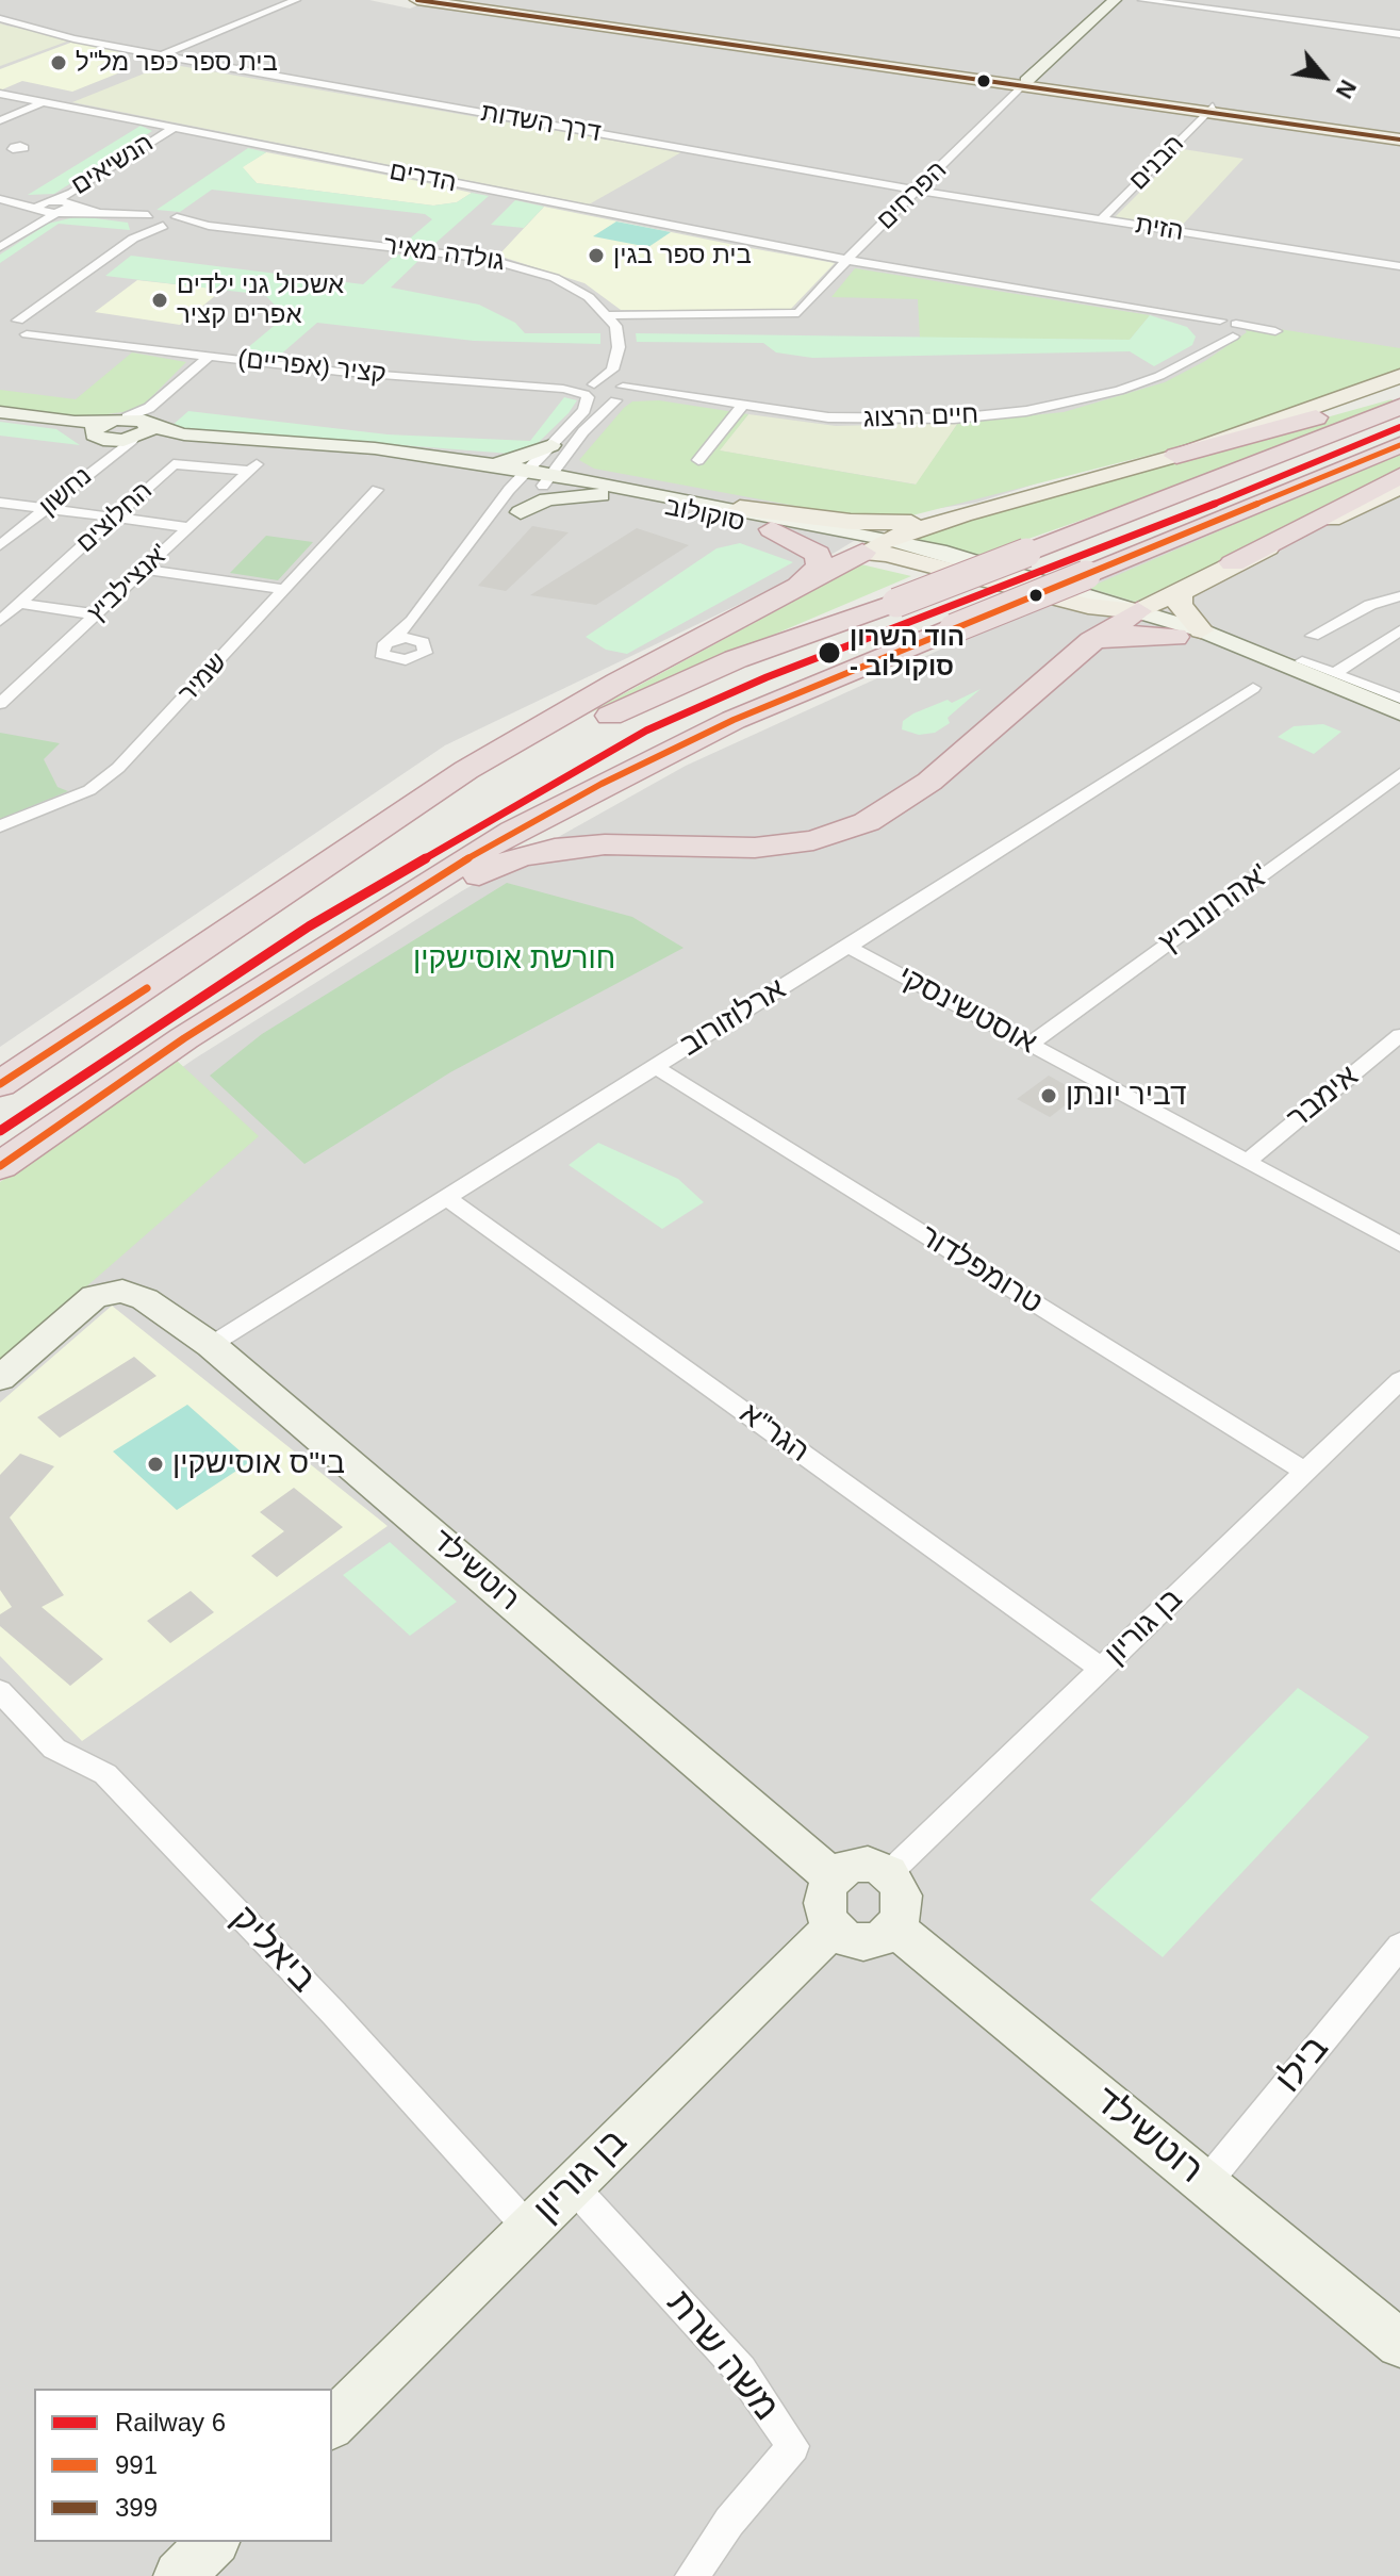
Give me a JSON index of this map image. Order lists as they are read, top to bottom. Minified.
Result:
{"streets":{"street":["דרך השדות","הבנים","הנשיאים","הדרים","הפרחים","הזית","גולדה מאיר","קציר (אפריים)","חיים הרצוג","נחשון","סוקולוב","החלוצים","אנצילביץ'","שמיר","אהרונוביץ'","אוסטשינסקי","ארלוזורוב","אימבר","טרומפלדור","הגר\"א","רוטשילד","בן גוריון","ביאליק","בילו","משה שרת"]},"crossings":[["דרך השדות","הפרחים"],["דרך השדות","הזית"],["הבנים","הזית"],["הנשיאים","הדרים"],["הדרים","הפרחים"],["הפרחים","הזית"],["הפרחים","גולדה מאיר"],["קציר (אפריים)","חיים הרצוג"],["קציר (אפריים)","נחשון"],["נחשון","סוקולוב"],["החלוצים","אנצילביץ'"],["אהרונוביץ'","אוסטשינסקי"],["אוסטשינסקי","ארלוזורוב"],["אוסטשינסקי","אימבר"],["ארלוזורוב","טרומפלדור"],["ארלוזורוב","הגר\"א"],["ארלוזורוב","רוטשילד"],["טרומפלדור","בן גוריון"],["הגר\"א","בן גוריון"],["רוטשילד","בן גוריון"],["רוטשילד","בילו"],["בן גוריון","ביאליק"],["בן גוריון","משה שרת"]],"parks":["חורשת אוסישקין"],"places":["בית ספר כפר מל\"ל","בית ספר בגין","אשכול גני ילדים אפרים קציר","הוד השרון - סוקולוב","דביר יונתן","בי\"ס אוסישקין"],"lines":["transit line 399","rail line 6","transit line 991"],"legend":["Railway 6","991","399"],"north":"bottom right"}
